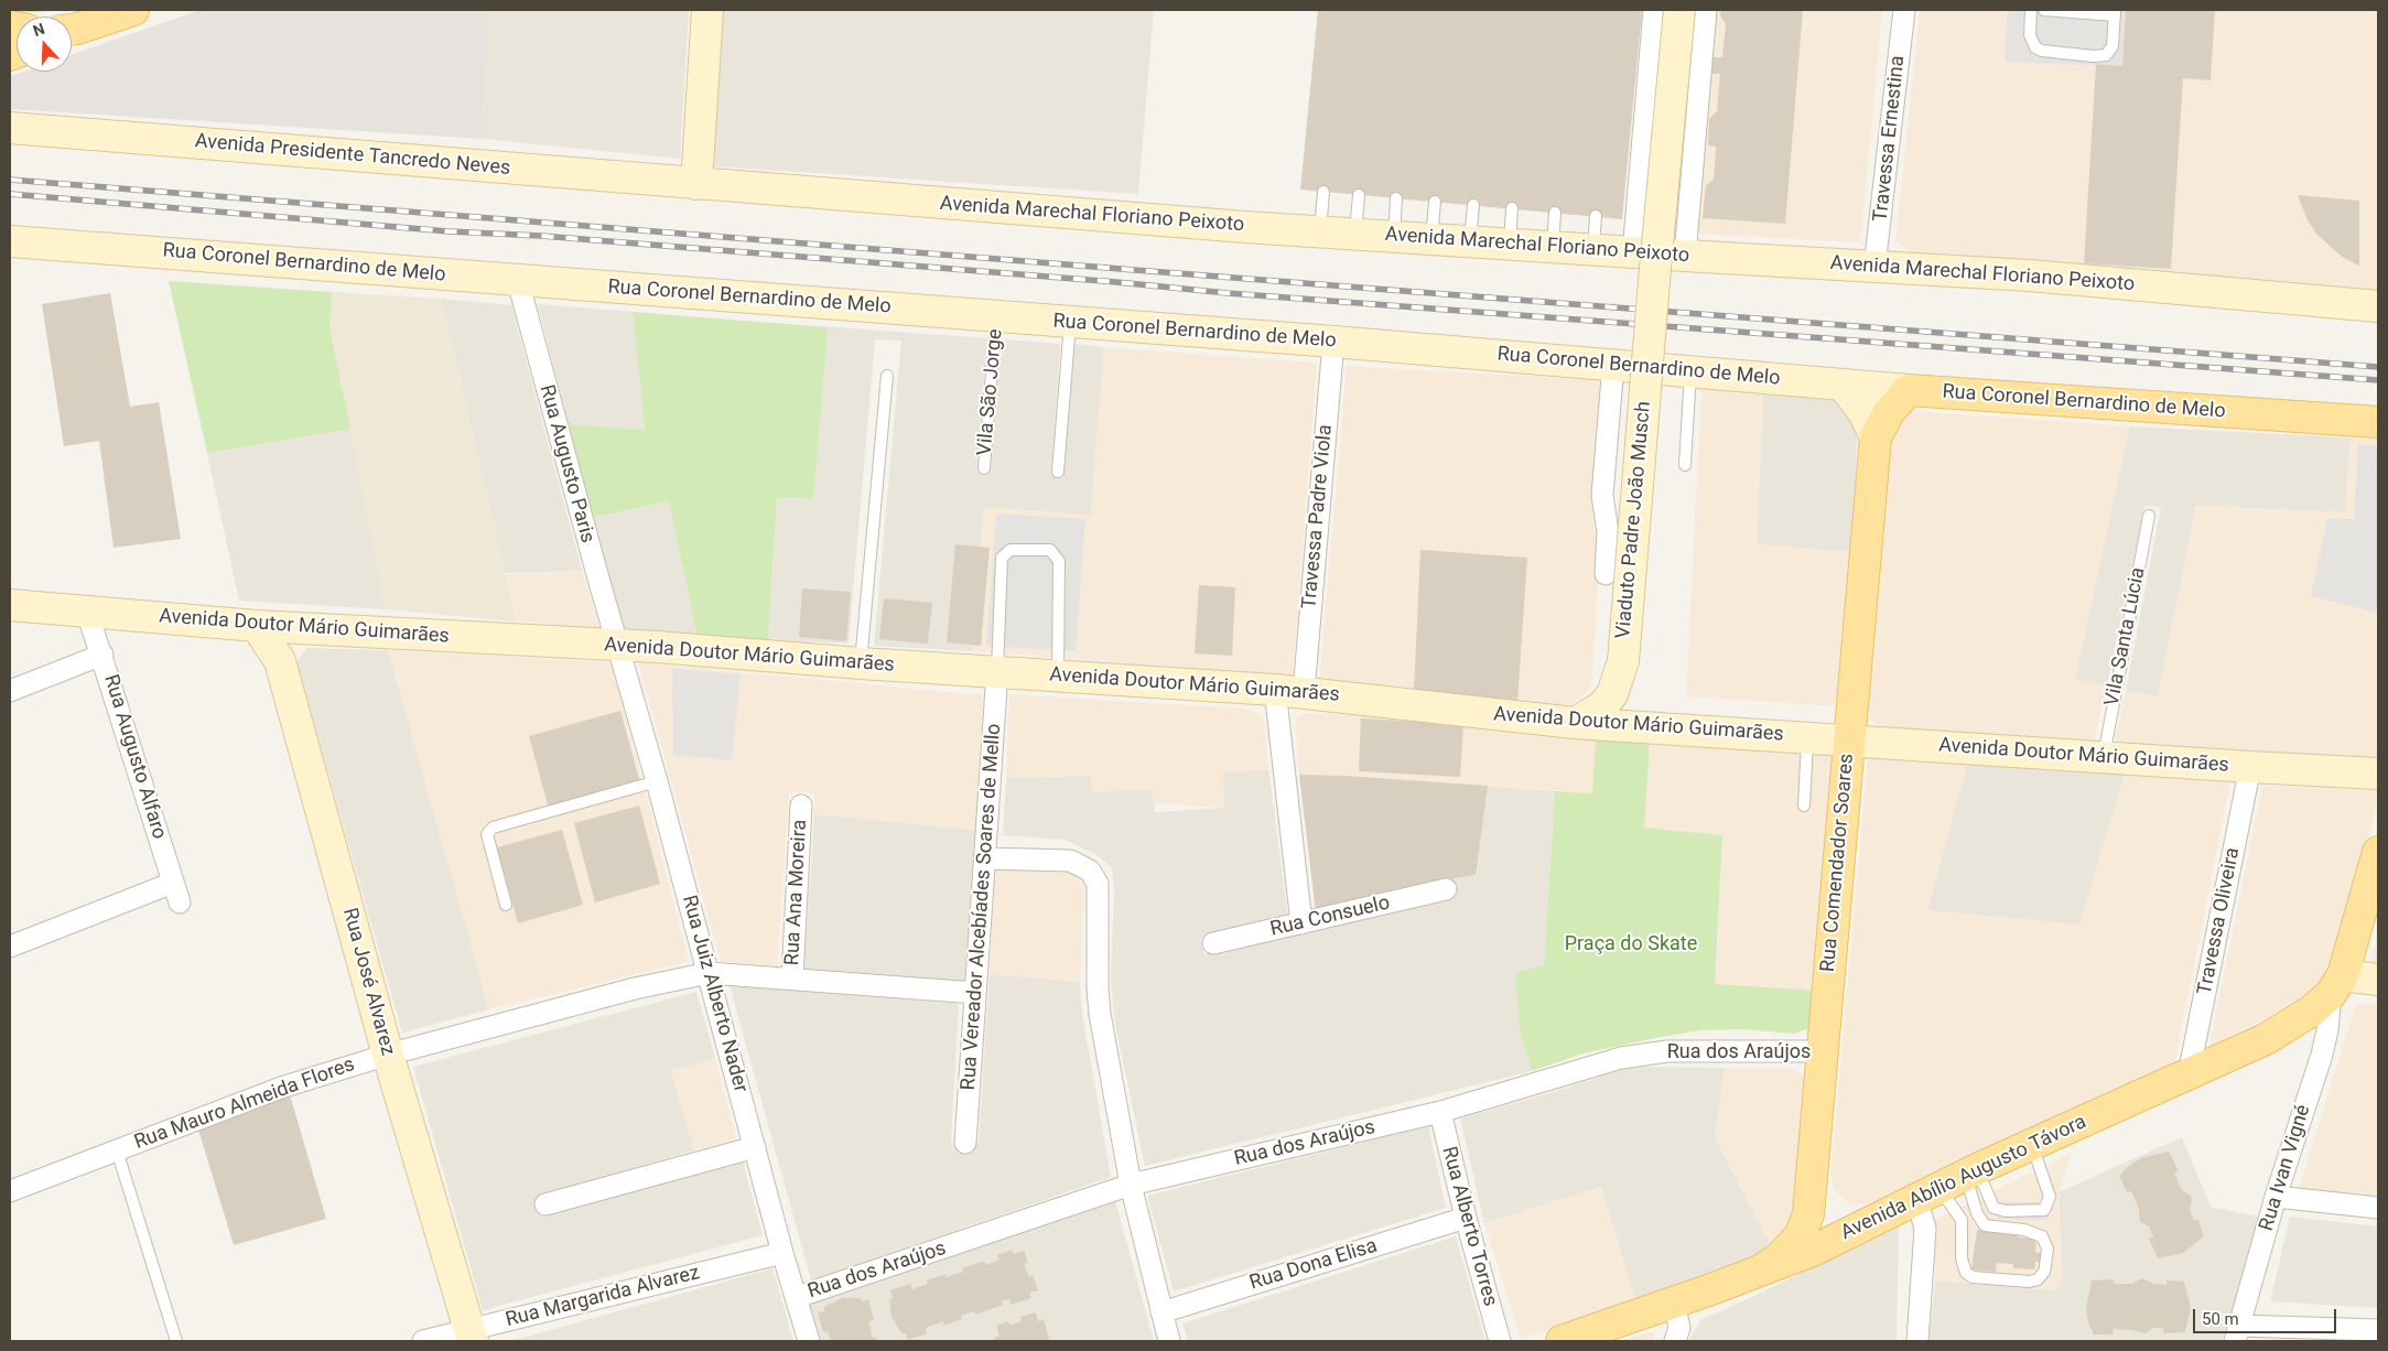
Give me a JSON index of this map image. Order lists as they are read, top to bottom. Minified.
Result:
{"streets":{"main road":["Avenida Presidente Tancredo Neves","Avenida Marechal Floriano Peixoto","Rua Coronel Bernardino de Melo","Viaduto Padre João Musch","Avenida Doutor Mário Guimarães","Rua Comendador Soares","Rua José Alvarez","Avenida Abílio Augusto Távora"],"street":["Travessa Ernestina","Rua Augusto Paris","Travessa Padre Viola","Rua Augusto Alfaro","Rua Ana Moreira","Rua Vereador Alcebíades Soares de Mello","Rua Consuelo","Travessa Oliveira","Rua Juiz Alberto Nader","Rua dos Araújos","Rua Mauro Almeida Flores","Rua Ivan Vigné","Rua Alberto Torres","Rua Dona Elisa","Rua Margarida Alvarez"],"lane":["Vila São Jorge","Vila Santa Lúcia"]},"crossings":[["Travessa Ernestina","Avenida Marechal Floriano Peixoto"],["Avenida Presidente Tancredo Neves","Avenida Marechal Floriano Peixoto"],["Rua Coronel Bernardino de Melo","Vila São Jorge"],["Rua Coronel Bernardino de Melo","Rua Augusto Paris"],["Rua Coronel Bernardino de Melo","Travessa Padre Viola"],["Rua Coronel Bernardino de Melo","Rua Comendador Soares"],["Rua Augusto Paris","Avenida Doutor Mário Guimarães"],["Rua Augusto Paris","Rua Juiz Alberto Nader"],["Travessa Padre Viola","Avenida Doutor Mário Guimarães"],["Travessa Padre Viola","Rua Consuelo"],["Viaduto Padre João Musch","Avenida Doutor Mário Guimarães"],["Avenida Doutor Mário Guimarães","Vila Santa Lúcia"],["Avenida Doutor Mário Guimarães","Rua Augusto Alfaro"],["Avenida Doutor Mário Guimarães","Rua Comendador Soares"],["Avenida Doutor Mário Guimarães","Rua Vereador Alcebíades Soares de Mello"],["Avenida Doutor Mário Guimarães","Travessa Oliveira"],["Avenida Doutor Mário Guimarães","Rua José Alvarez"],["Avenida Doutor Mário Guimarães","Rua Juiz Alberto Nader"],["Rua Comendador Soares","Rua dos Araújos"],["Rua Comendador Soares","Avenida Abílio Augusto Távora"],["Rua Ana Moreira","Rua Mauro Almeida Flores"],["Rua Vereador Alcebíades Soares de Mello","Rua Mauro Almeida Flores"],["Travessa Oliveira","Avenida Abílio Augusto Távora"],["Rua José Alvarez","Rua Mauro Almeida Flores"],["Rua José Alvarez","Rua Margarida Alvarez"],["Rua Juiz Alberto Nader","Rua dos Araújos"],["Rua Juiz Alberto Nader","Rua Mauro Almeida Flores"],["Rua Juiz Alberto Nader","Rua Margarida Alvarez"],["Rua dos Araújos","Rua Alberto Torres"],["Rua Ivan Vigné","Avenida Abílio Augusto Távora"],["Rua Alberto Torres","Rua Dona Elisa"]],"parks":["Praça do Skate"],"scale_bar":"50 m","north":"top"}
